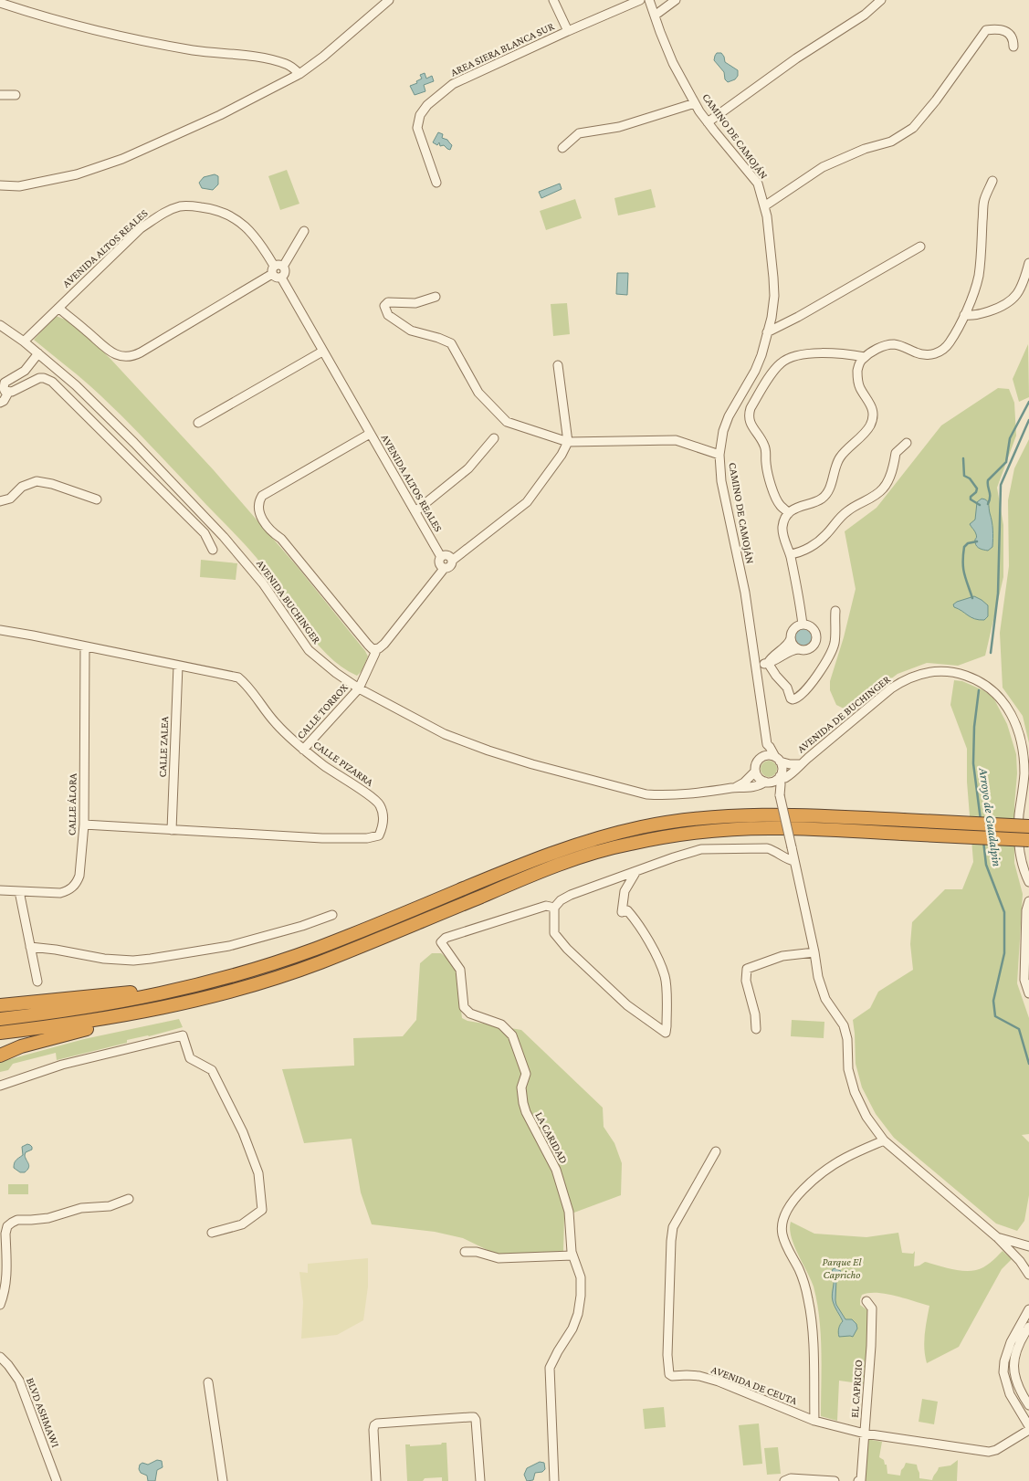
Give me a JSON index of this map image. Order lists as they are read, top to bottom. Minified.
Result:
{"streets":{"street":["AREA SIERA BLANCA SUR","CAMINO DE CAMOJÁN","AVENIDA ALTOS REALES","AVENIDA BUCHINGER","CALLE TORROX","AVENIDA DE BUCHINGER","CALLE ZALEA","CALLE PIZARRA","CALLE ÁLORA","LA CARIDAD","AVENIDA DE CEUTA","EL CAPRICIO","BLVD ASHMAWI"]},"crossings":[["CAMINO DE CAMOJÁN","AVENIDA BUCHINGER"],["CAMINO DE CAMOJÁN","AVENIDA DE BUCHINGER"],["AVENIDA ALTOS REALES","AVENIDA BUCHINGER"],["AVENIDA BUCHINGER","CALLE TORROX"],["AVENIDA BUCHINGER","AVENIDA DE BUCHINGER"],["CALLE TORROX","CALLE PIZARRA"],["CALLE ZALEA","CALLE PIZARRA"],["CALLE PIZARRA","CALLE ÁLORA"],["AVENIDA DE CEUTA","EL CAPRICIO"]],"water":["Arroyo de Guadalpin"],"parks":["Parque El Capricho"]}
